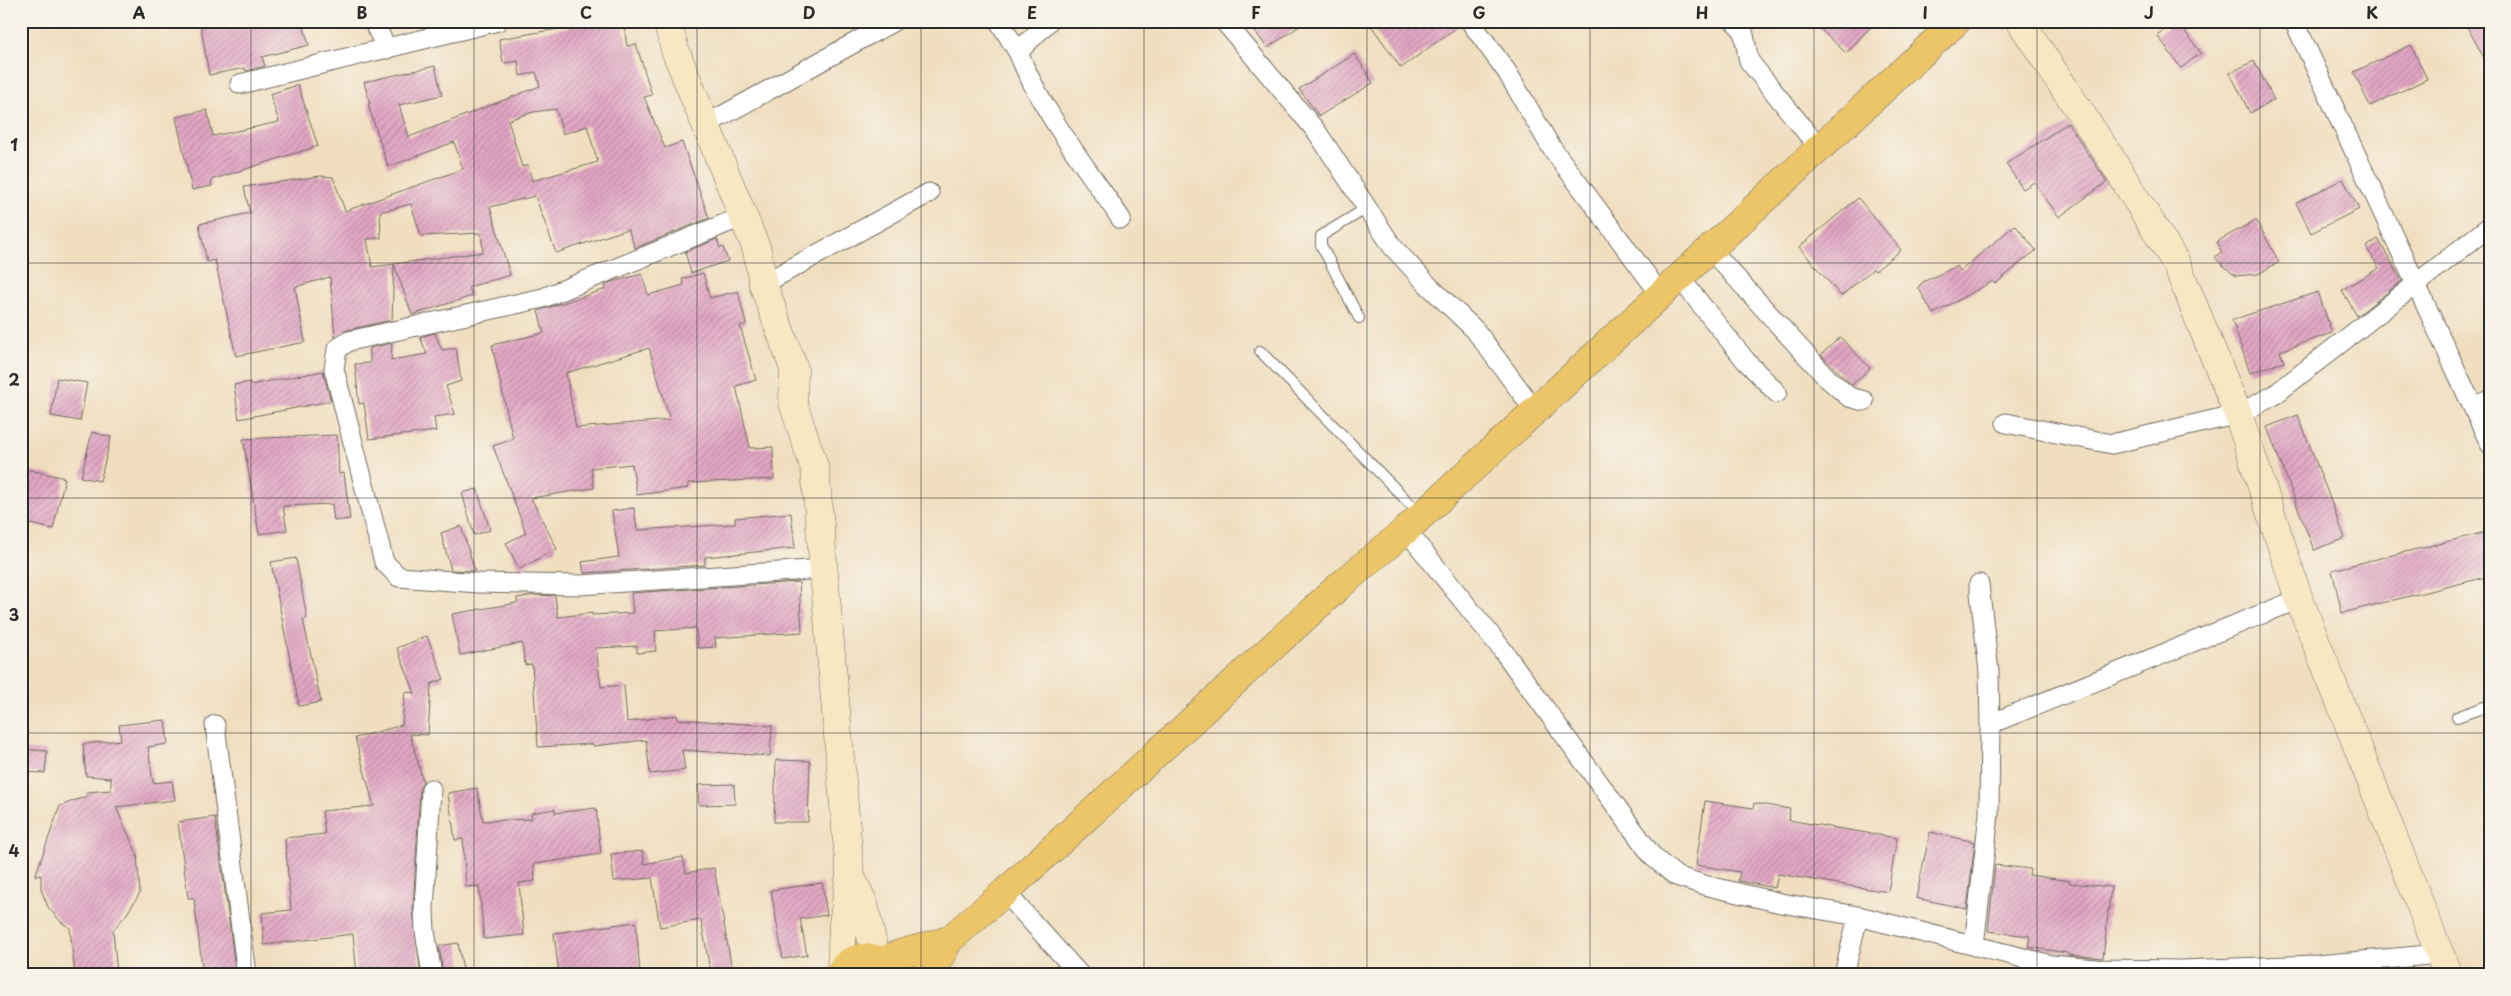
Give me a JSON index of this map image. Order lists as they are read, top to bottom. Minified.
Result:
{"grid":{"columns":["A","B","C","D","E","F","G","H","I","J","K"],"rows":["1","2","3","4"]}}
